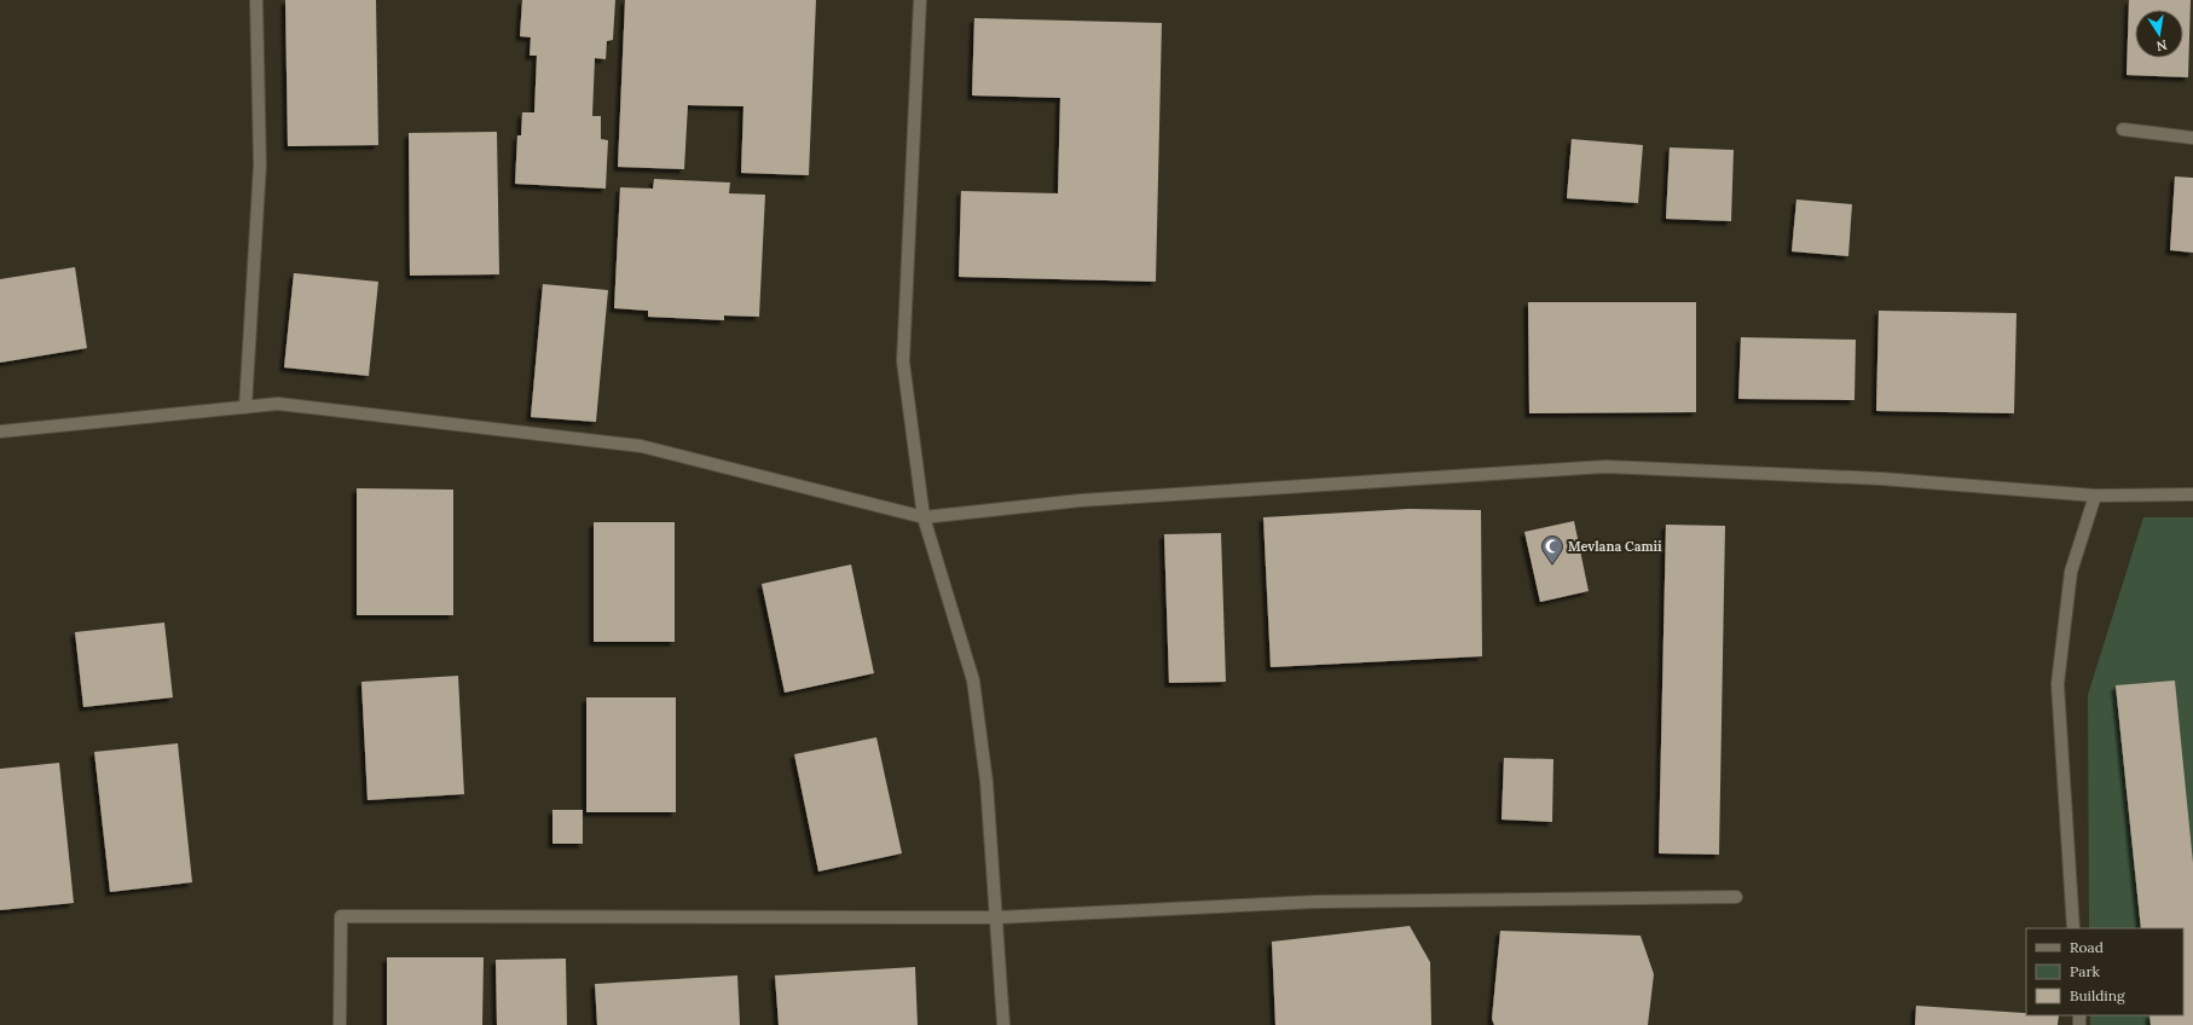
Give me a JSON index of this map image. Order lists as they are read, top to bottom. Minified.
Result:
{"places":{"mosque":["Mevlana Camii"]},"legend":["Road","Park","Building"],"north":"bottom"}
